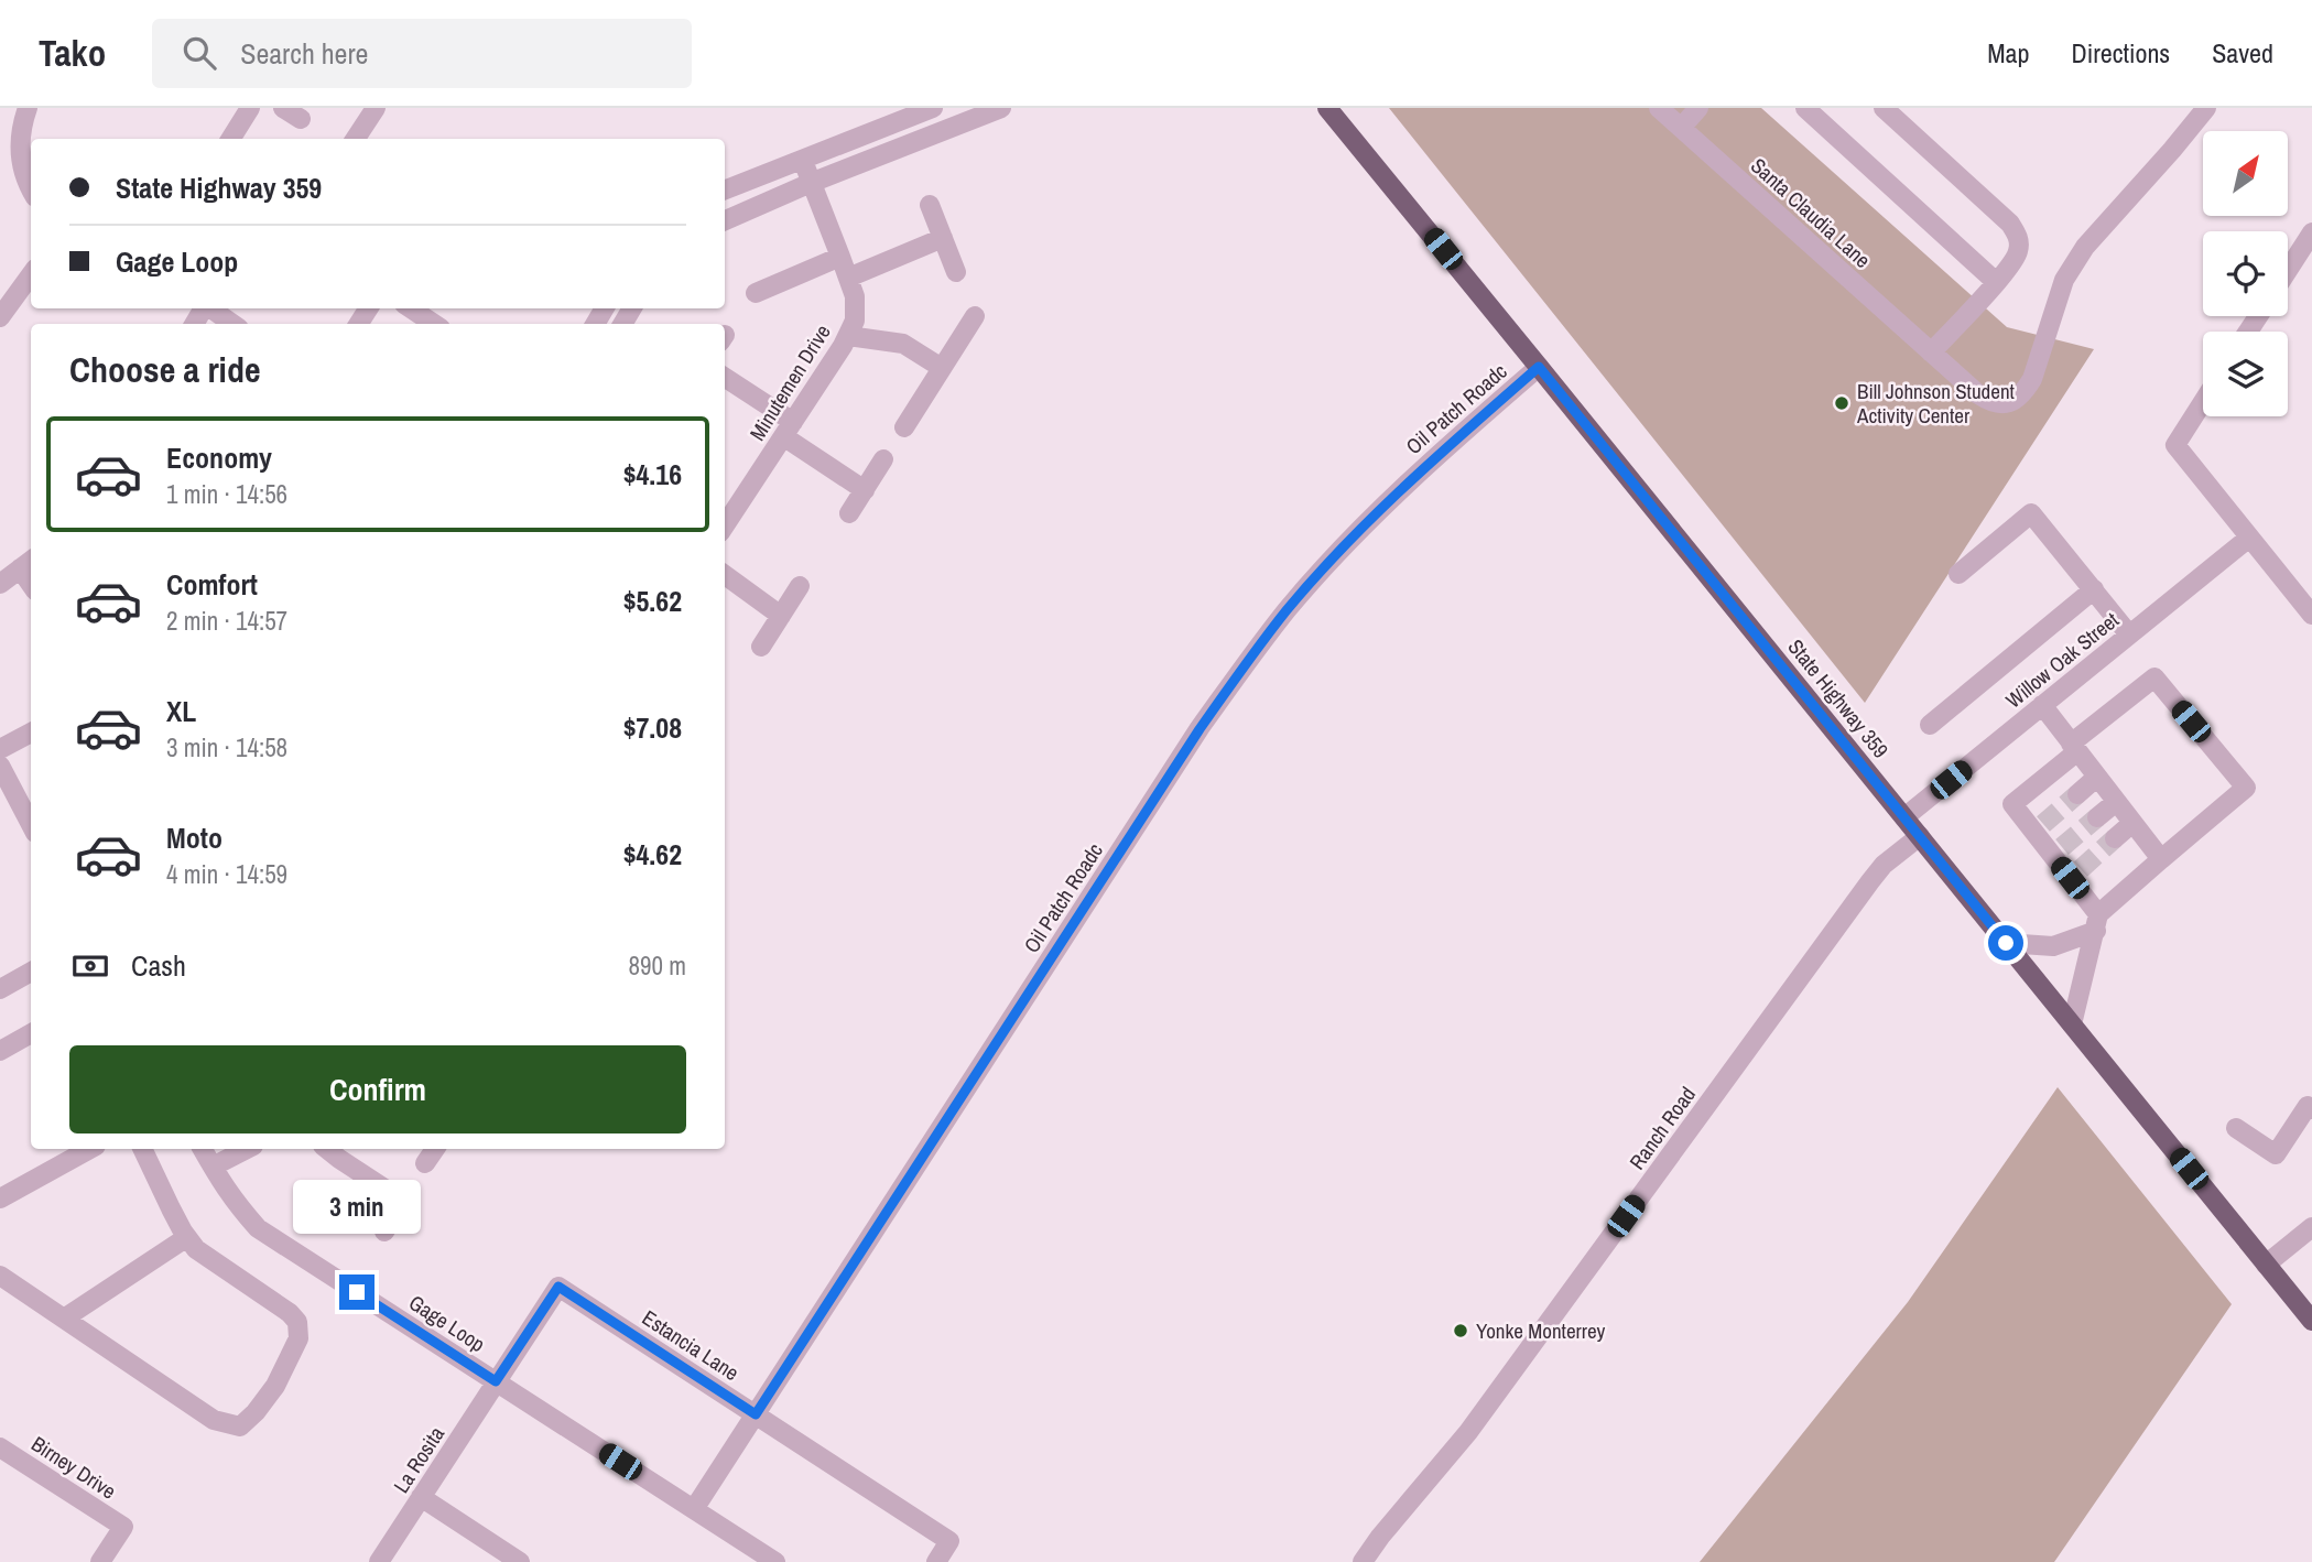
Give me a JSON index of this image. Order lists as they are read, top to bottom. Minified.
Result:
{"streets":{"main road":["State Highway 359"],"street":["Santa Claudia Lane","Minutemen Drive","Oil Patch Roadc","Willow Oak Street","Ranch Road","Gage Loop","Estancia Lane","La Rosita","Birney Drive"]},"crossings":[["Oil Patch Roadc","State Highway 359"],["Oil Patch Roadc","Gage Loop"],["Oil Patch Roadc","Estancia Lane"],["Willow Oak Street","State Highway 359"],["State Highway 359","Ranch Road"],["Gage Loop","Estancia Lane"],["Gage Loop","La Rosita"],["Estancia Lane","La Rosita"]],"places":["Bill Johnson Student Activity Center","Yonke Monterrey"],"north":"top right","page":{"header":"Tako","search":"Search here","nav":["Map","Directions","Saved"],"banner":["State Highway 359","Gage Loop"],"heading":"Choose a ride","list":[{"name":"Economy","note":"1 min · 14:56","value":"$4.16"},{"name":"Comfort","note":"2 min · 14:57","value":"$5.62"},{"name":"XL","note":"3 min · 14:58","value":"$7.08"},{"name":"Moto","note":"4 min · 14:59","value":"$4.62"}],"pay":["Cash","890 m"],"buttons":"Confirm","bubble":"3 min"}}
